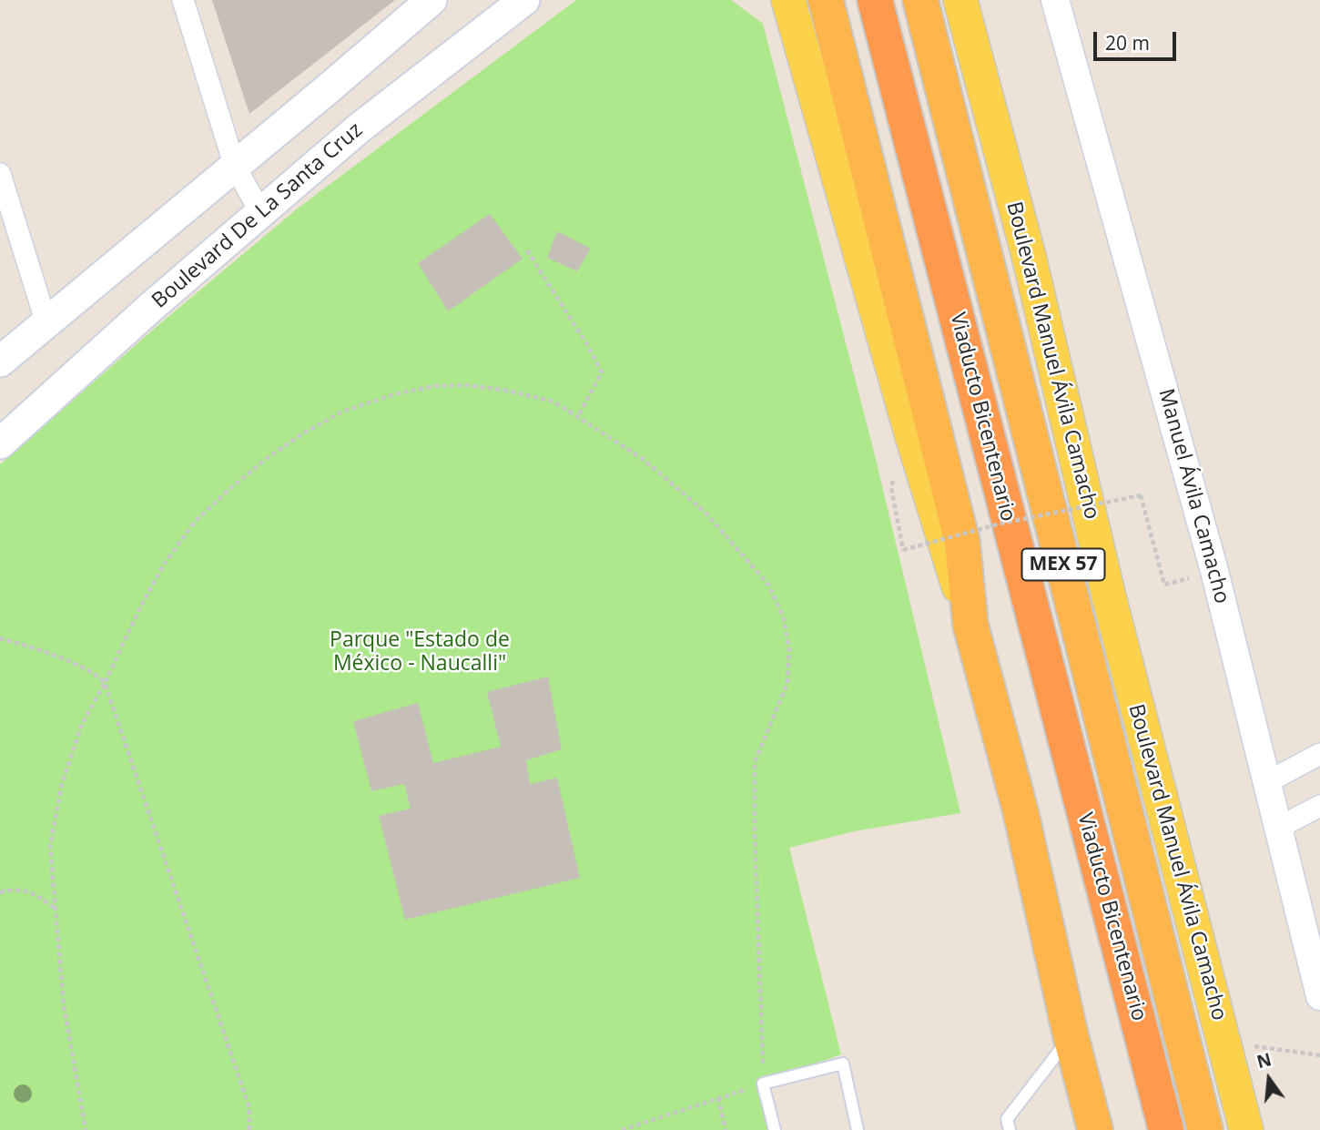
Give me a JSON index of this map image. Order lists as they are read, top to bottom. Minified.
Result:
{"streets":{"highway":["Boulevard Manuel Ávila Camacho","Viaducto Bicentenario","MEX 57"],"main road":["Boulevard De La Santa Cruz"],"street":["Manuel Ávila Camacho"]},"parks":["Parque \"Estado de México - Naucalli\""],"scale_bar":"20 m","north":"top"}
